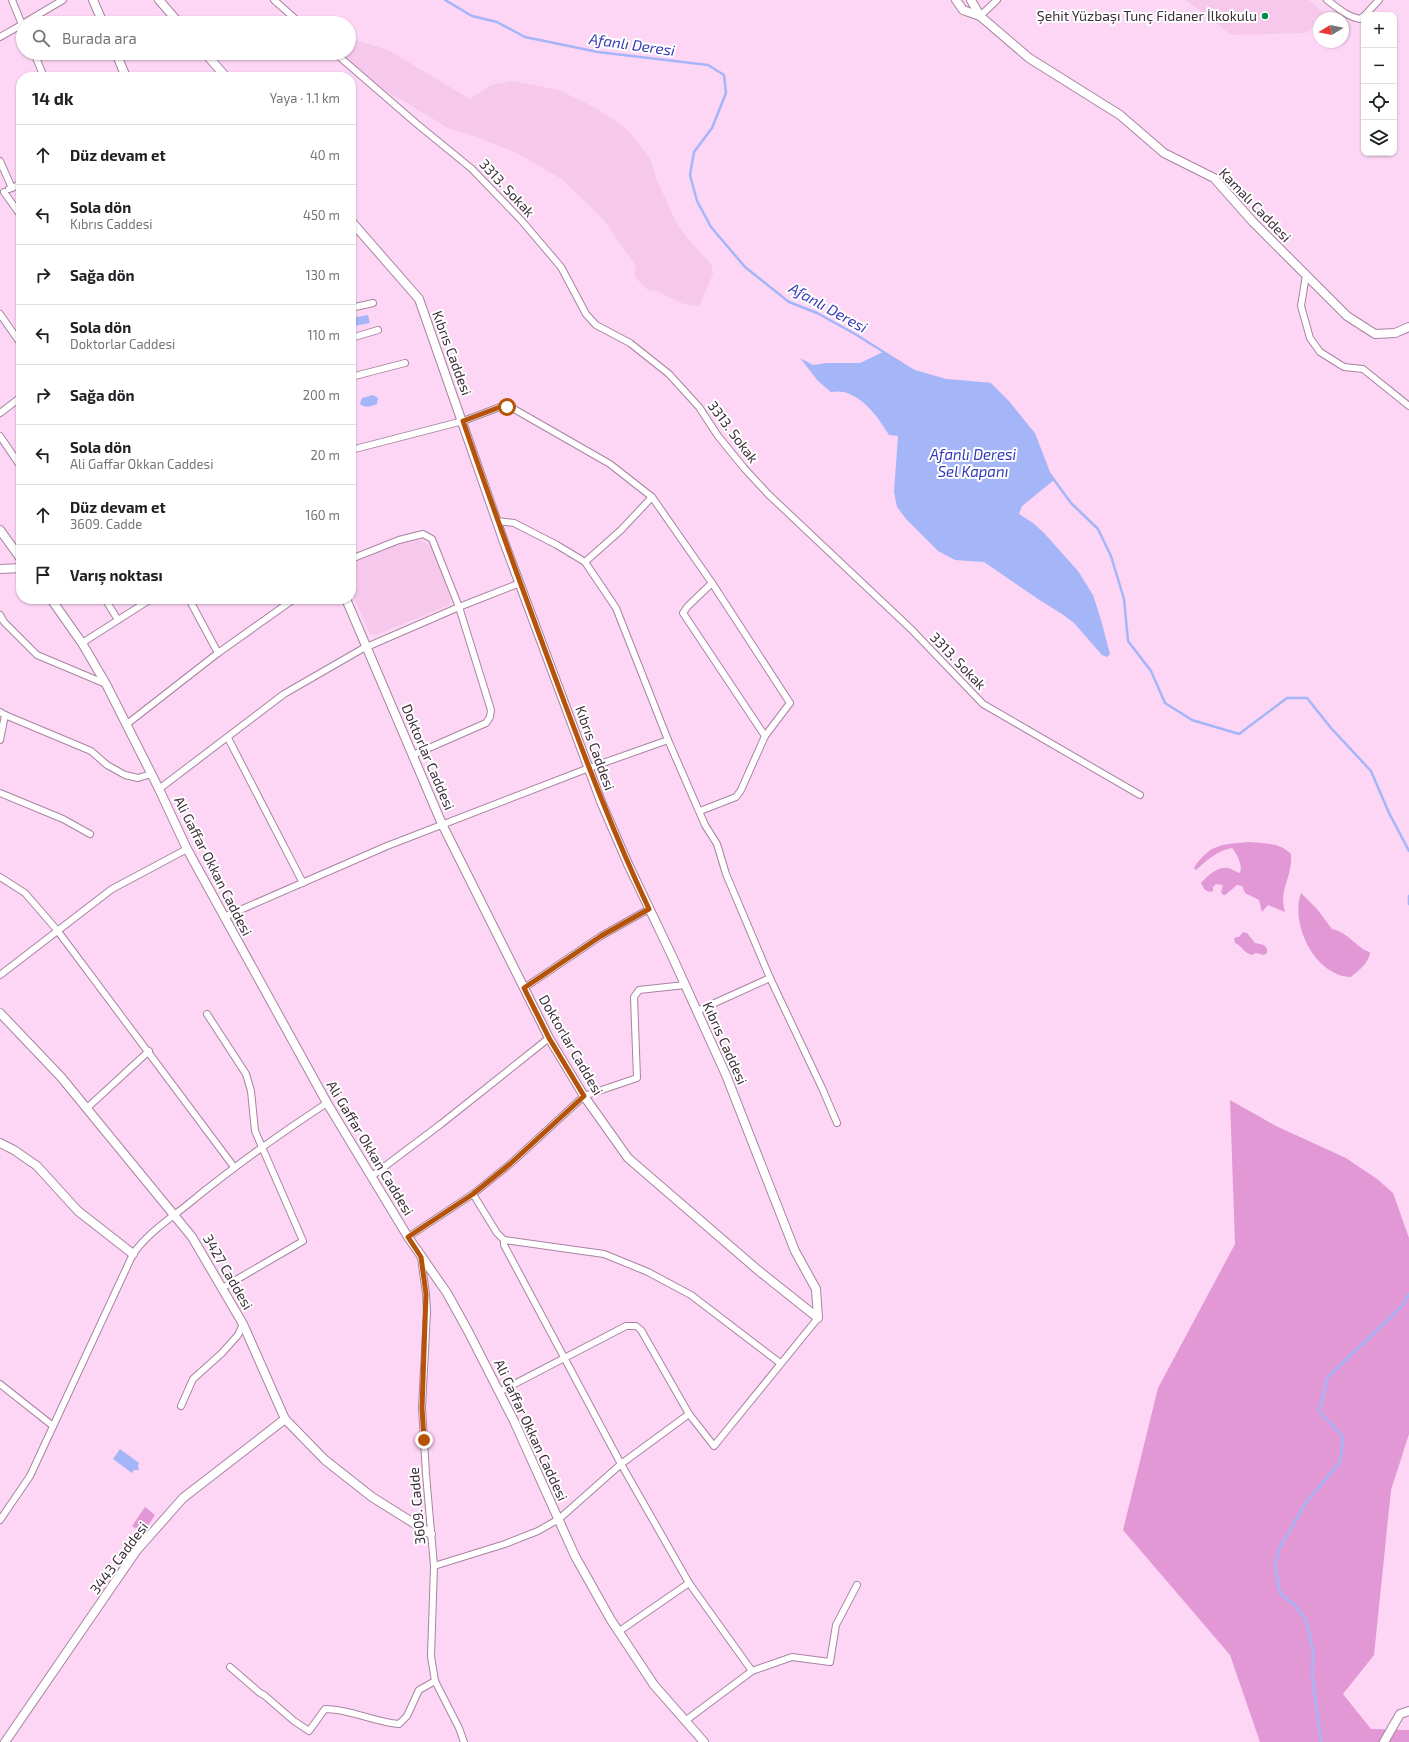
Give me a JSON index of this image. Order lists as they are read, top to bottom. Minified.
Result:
{"streets":{"street":["3313. Sokak","Kamalı Caddesi","Kıbrıs Caddesi","Doktorlar Caddesi","Ali Gaffar Okkan Caddesi","3427 Caddesi","3609. Cadde","3443 Caddesi"]},"crossings":[["Kıbrıs Caddesi","Doktorlar Caddesi"],["Ali Gaffar Okkan Caddesi","3609. Cadde"],["3427 Caddesi","3609. Cadde"],["3427 Caddesi","3443 Caddesi"]],"water":["Afanlı Deresi","Afanlı Deresi Sel Kapanı"],"places":["Şehit Yüzbaşı Tunç Fidaner İlkokulu"],"north":"left","page":{"map_buttons":["+","−"],"search":"Burada ara","heading":["14 dk","Yaya · 1.1 km"],"list":[["Düz devam et","40 m"],["Sola dön","Kıbrıs Caddesi","450 m"],["Sağa dön","130 m"],["Sola dön","Doktorlar Caddesi","110 m"],["Sağa dön","200 m"],["Sola dön","Ali Gaffar Okkan Caddesi","20 m"],["Düz devam et","3609. Cadde","160 m"],"Varış noktası"]}}
